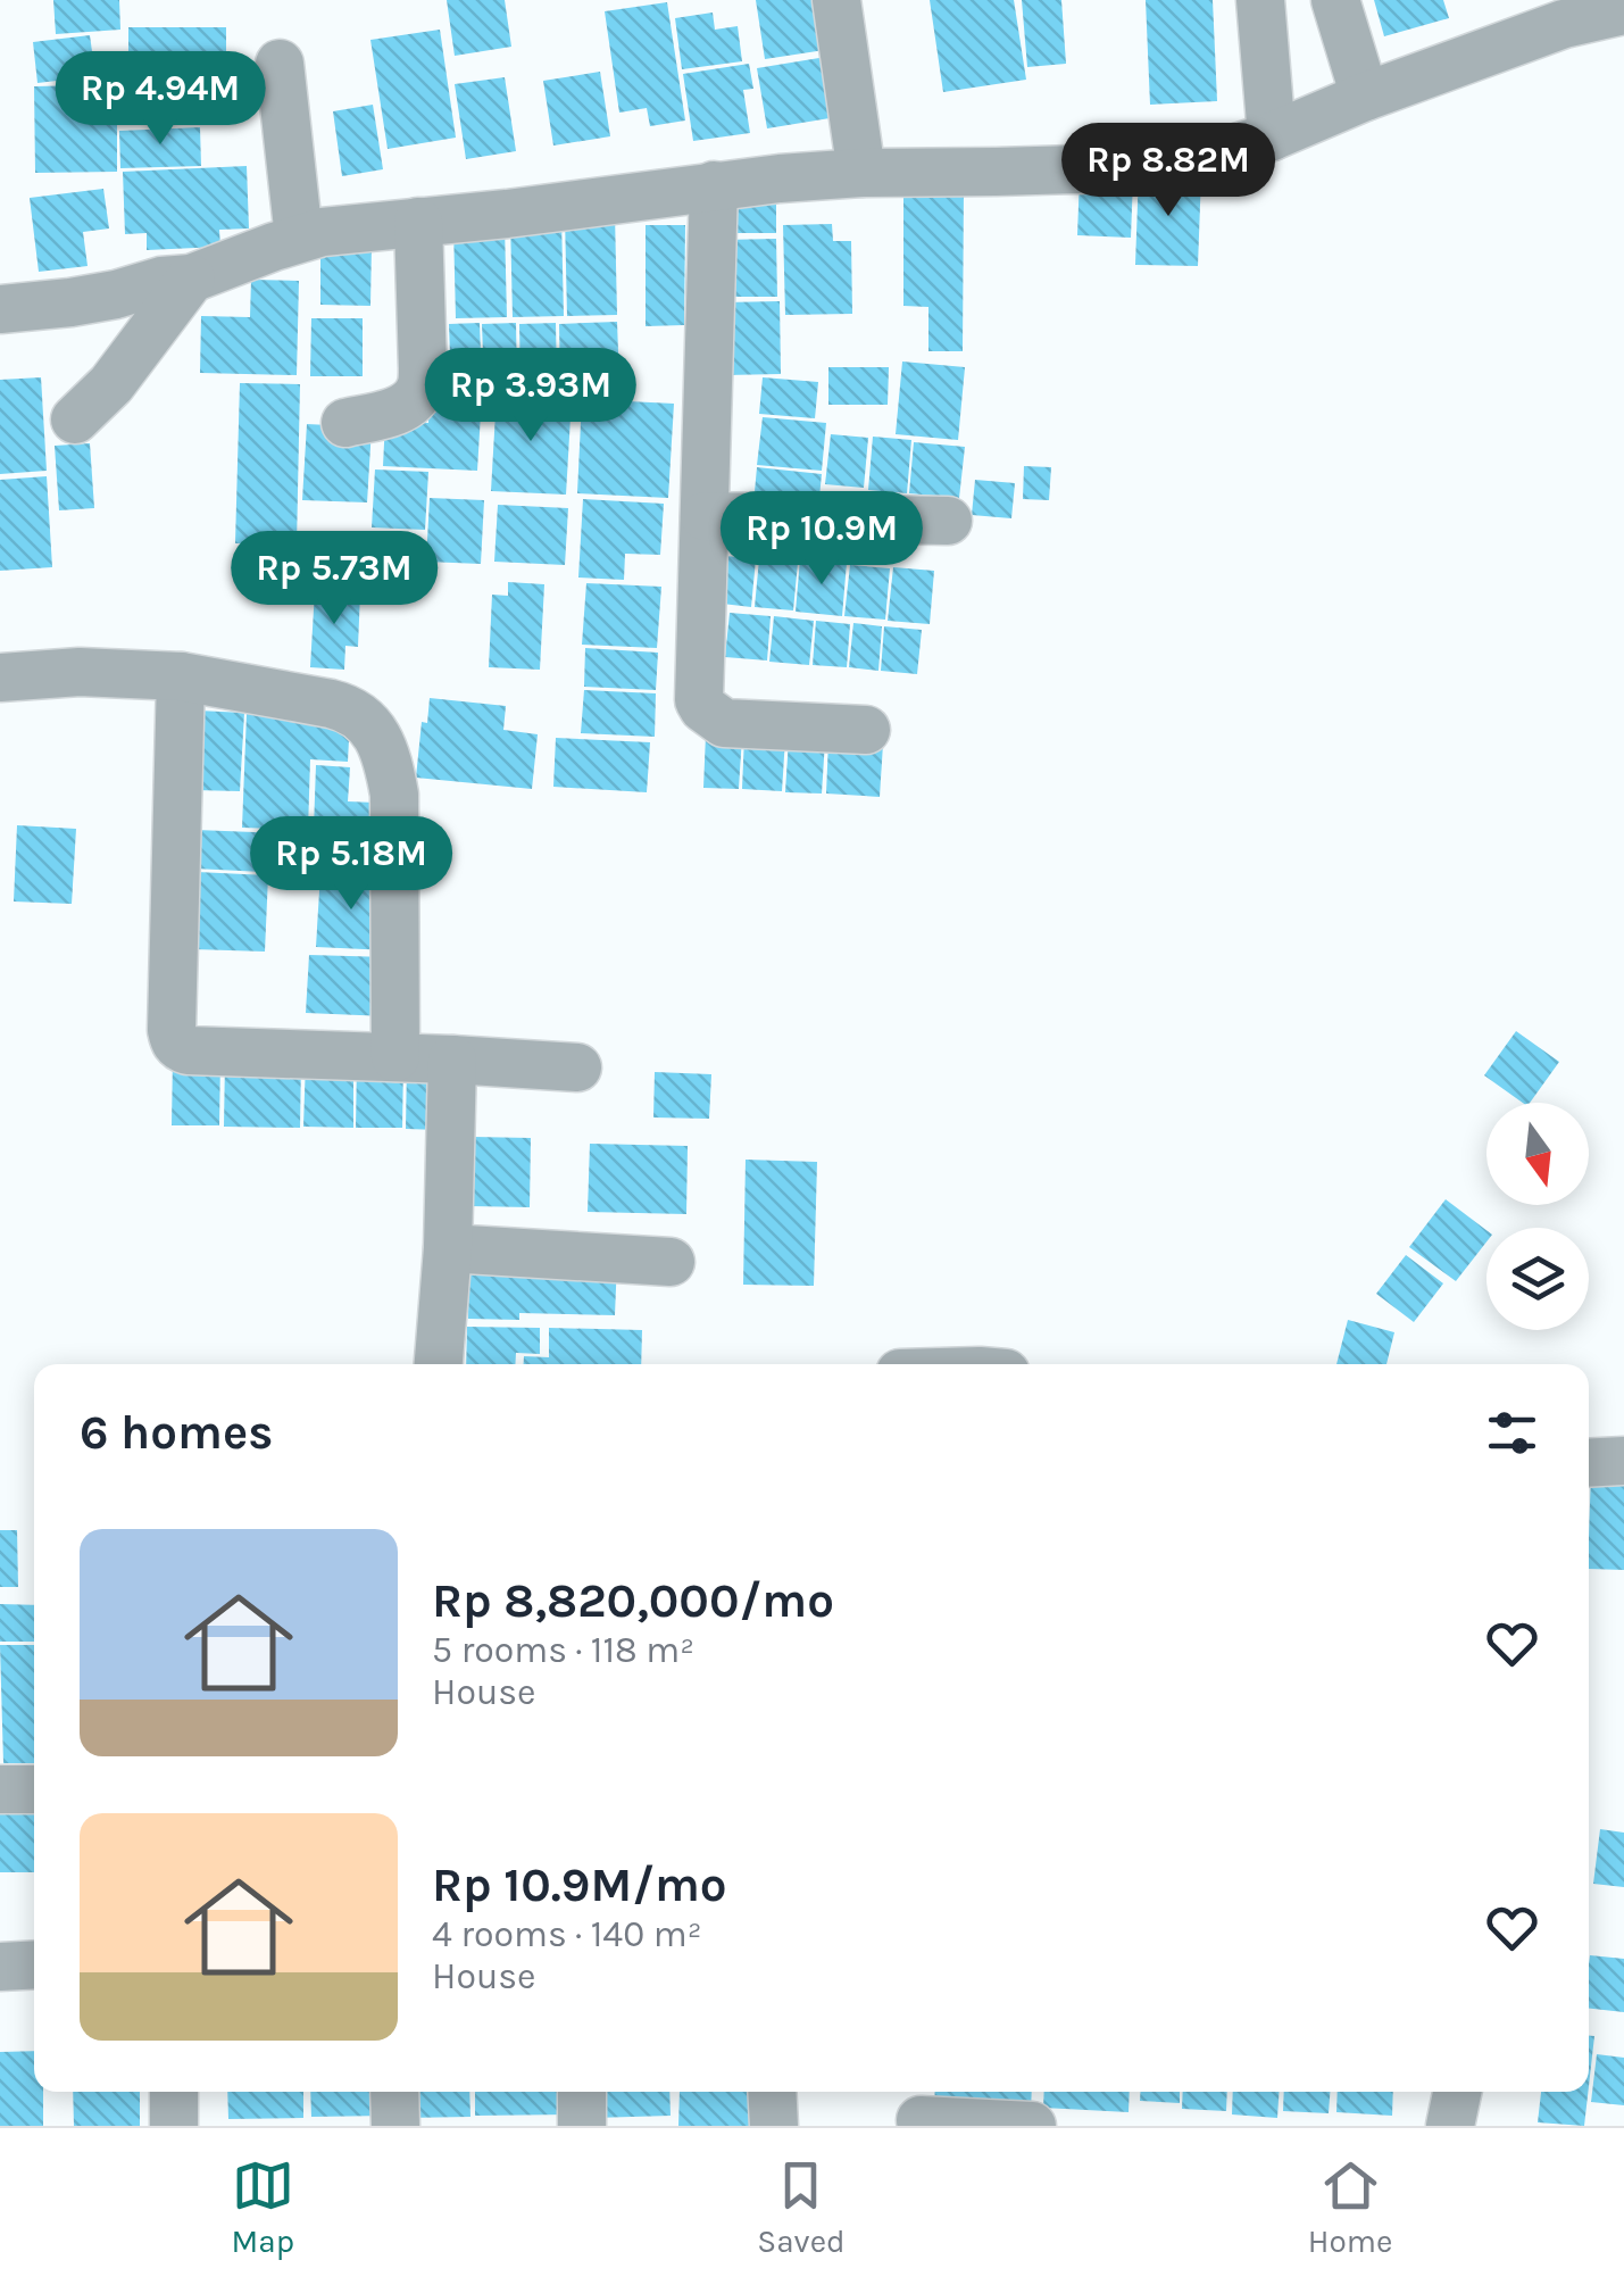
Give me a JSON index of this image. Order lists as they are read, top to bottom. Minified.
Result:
{"north":"bottom","page":{"price":["Rp 4.94M","Rp 8.82M","Rp 3.93M","Rp 10.9M","Rp 5.73M","Rp 5.18M"],"heading":"6 homes","list":[{"name":"Rp 8,820,000/mo","note":"5 rooms · 118 m² · House"},{"name":"Rp 10.9M/mo","note":"4 rooms · 140 m² · House"}],"tabs":["Map","Saved","Home"]}}
